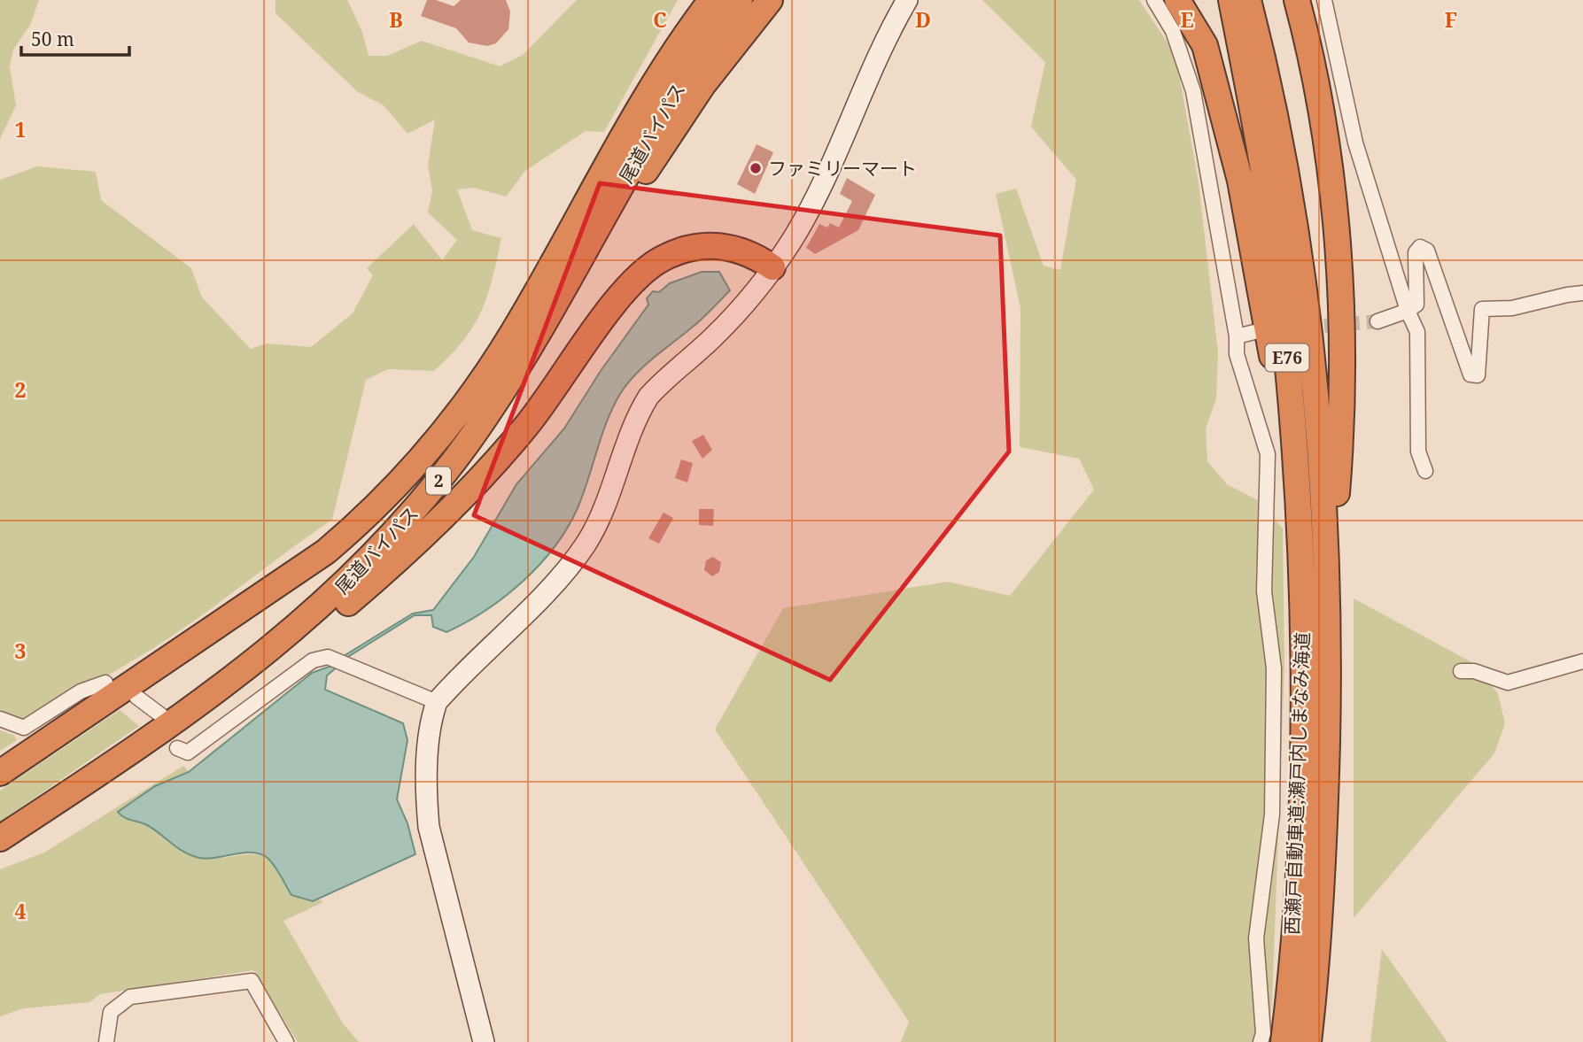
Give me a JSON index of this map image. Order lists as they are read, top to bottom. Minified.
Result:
{"streets":{"highway":["尾道バイパス","E76","2","西瀬戸自動車道;瀬戸内しまなみ海道"]},"crossings":[["E76","西瀬戸自動車道;瀬戸内しまなみ海道"]],"places":["ファミリーマート"],"scale_bar":"50 m","grid":{"columns":["B","C","D","E","F"],"rows":["1","2","3","4"]}}
